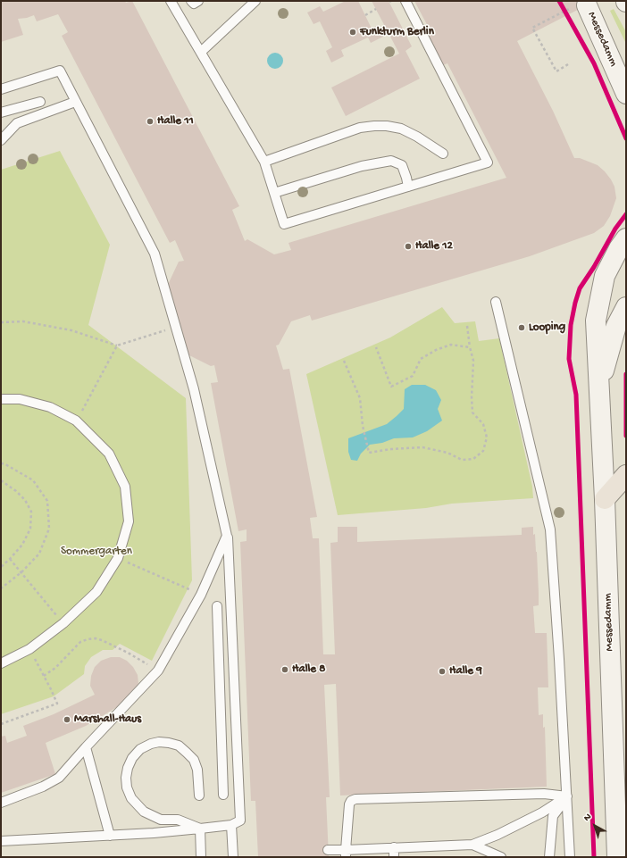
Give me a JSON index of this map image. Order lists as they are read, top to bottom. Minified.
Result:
{"streets":{"main road":["Messedamm"]},"parks":["Sommergarten"],"places":["Funkturm Berlin","Halle 11","Halle 12","Looping","Halle 8","Halle 9","Marshall-Haus"],"north":"top left"}
